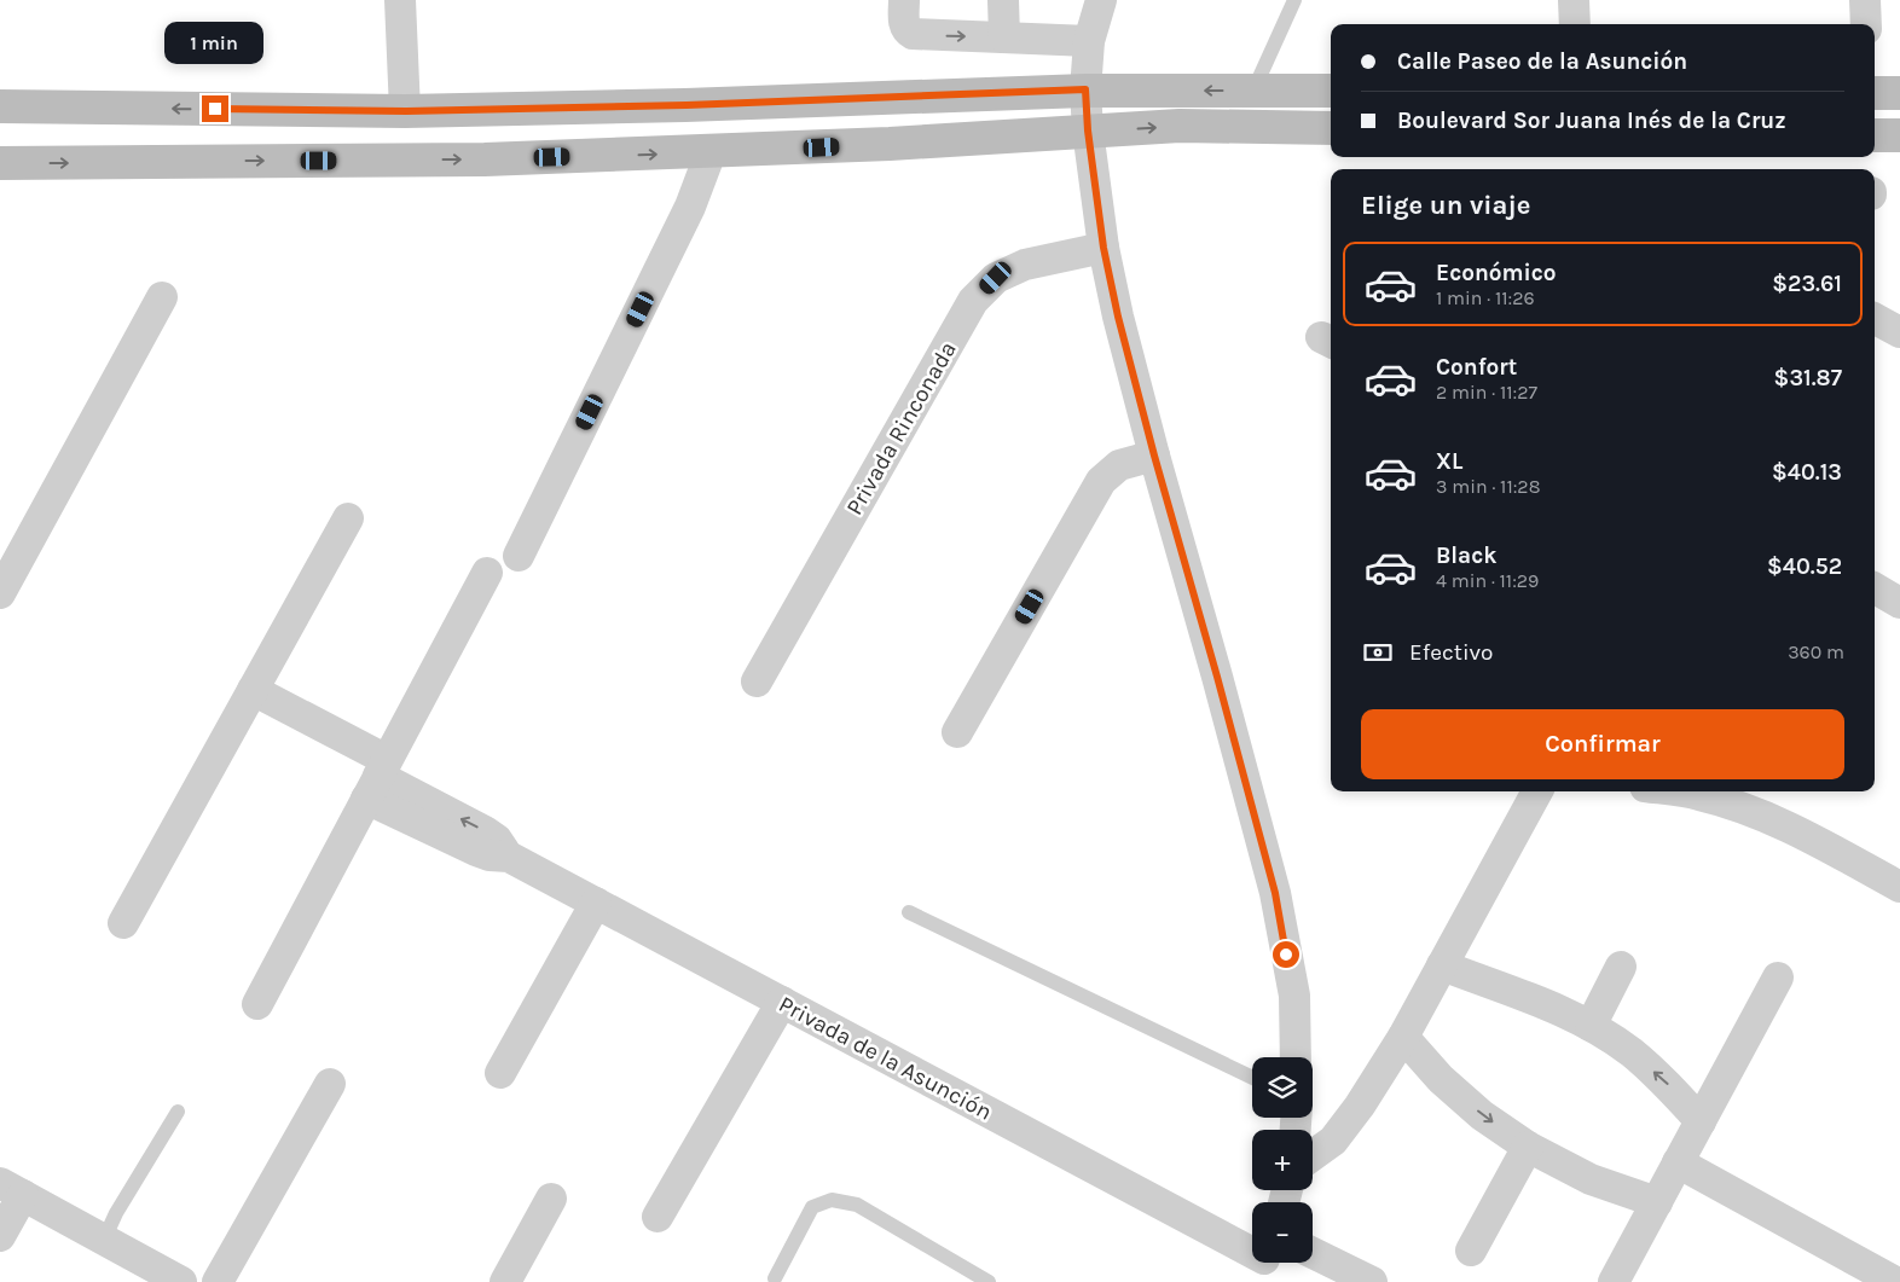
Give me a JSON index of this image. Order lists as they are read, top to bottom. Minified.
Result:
{"streets":{"street":["Privada Rinconada","Privada de la Asunción"]},"page":{"bubble":"1 min","banner":["Calle Paseo de la Asunción","Boulevard Sor Juana Inés de la Cruz"],"heading":"Elige un viaje","list":[{"name":"Económico","note":"1 min · 11:26","value":"$23.61"},{"name":"Confort","note":"2 min · 11:27","value":"$31.87"},{"name":"XL","note":"3 min · 11:28","value":"$40.13"},{"name":"Black","note":"4 min · 11:29","value":"$40.52"}],"pay":["Efectivo","360 m"],"buttons":"Confirmar","map_buttons":["+","−"]}}
